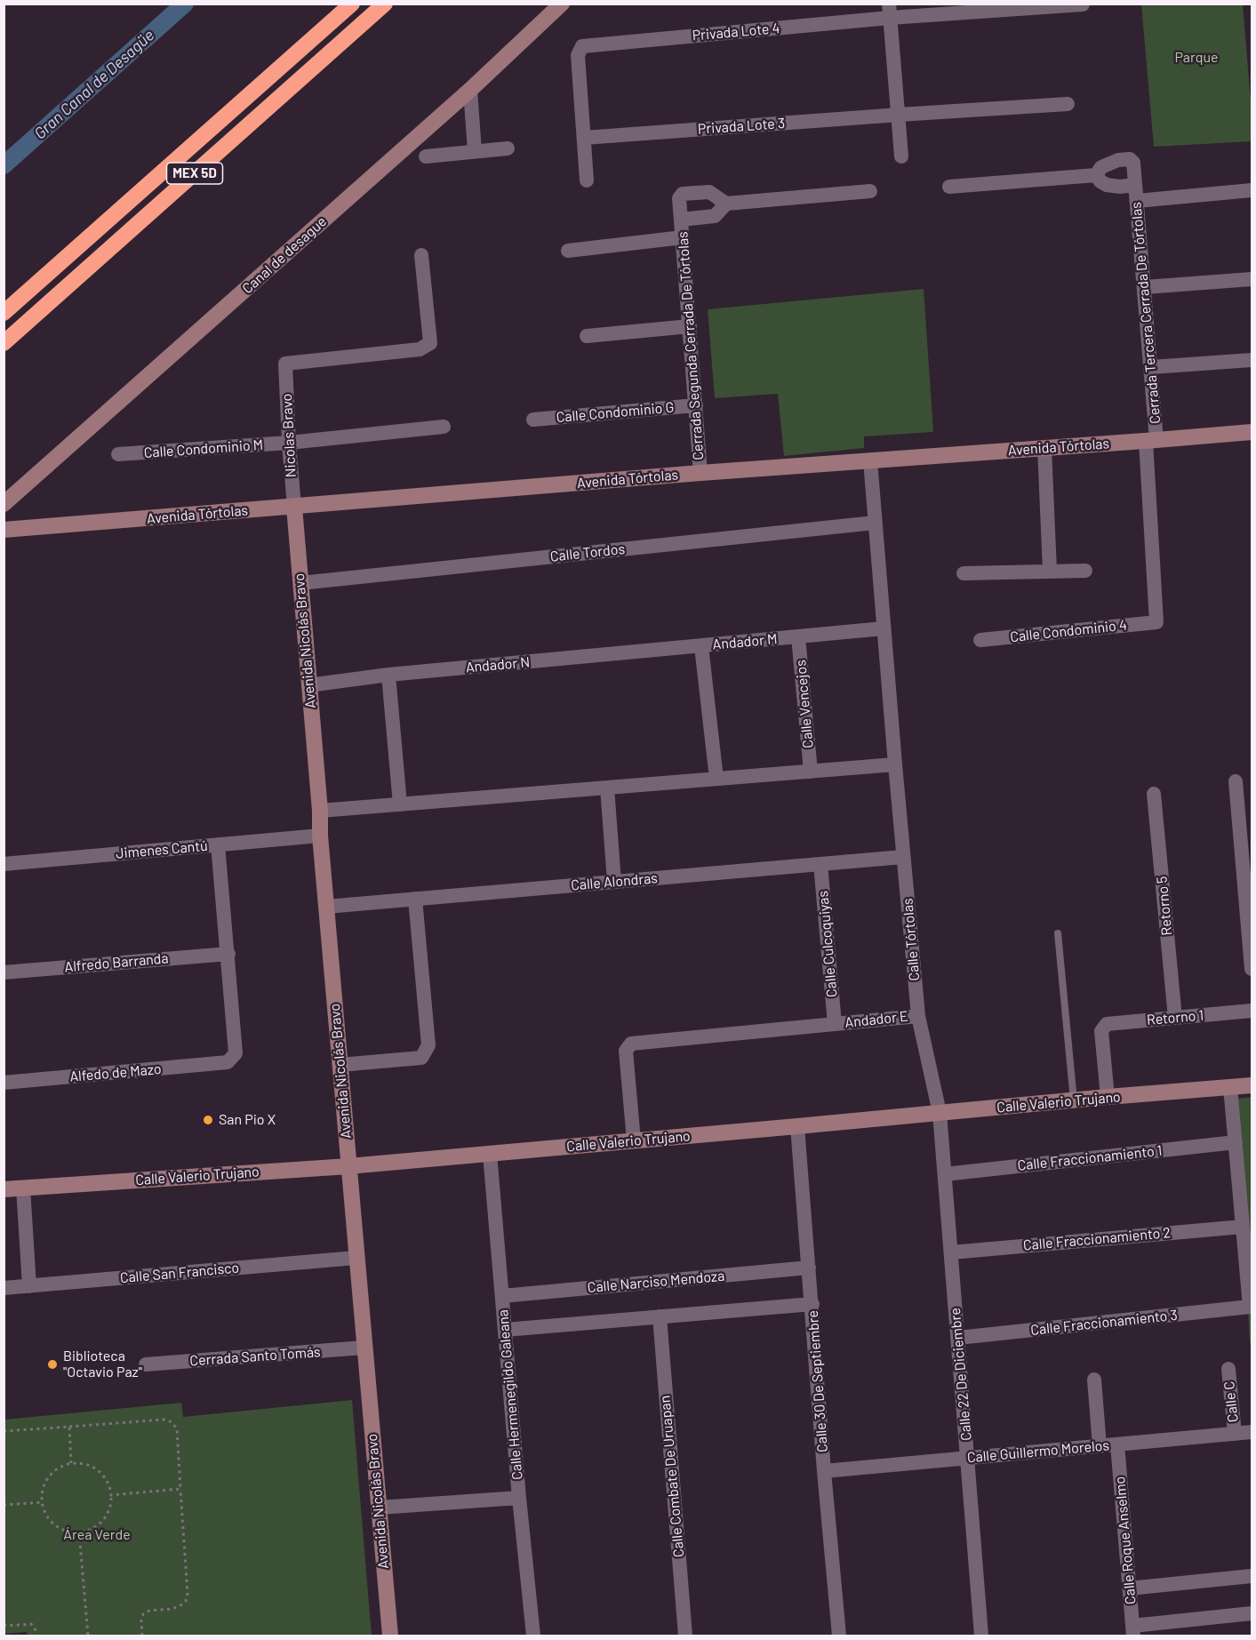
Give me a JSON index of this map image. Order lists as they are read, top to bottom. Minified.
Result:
{"streets":{"highway":["MEX 5D"],"street":["Privada Lote 4","Privada Lote 3","Canal de desague","Cerrada Tercera Cerrada De Tórtolas","Cerrada Segunda Cerrada De Tórtolas","Calle Condominio G","Nicolas Bravo","Avenida Tórtolas","Calle Condominio M","Calle Tordos","Calle Condominio 4","Avenida Nicolás Bravo","Andador M","Andador N","Calle Vencejos","Jimenes Cantú","Calle Alondras","Retorno 5","Calle Tórtolas","Calle Culcoquiyas","Alfredo Barranda","Retorno 1","Andador E","Alfedo de Mazo","Calle Valerio Trujano","Calle Fraccionamiento 1","Calle Fraccionamiento 2","Calle San Francisco","Calle Narciso Mendoza","Calle Fraccionamiento 3","Cerrada Santo Tomás","Calle 22 De Diciembre","Calle 30 De Septiembre","Calle Hermenegildo Galeana","Calle C","Calle Guillermo Morelos","Calle Combate De Uruapan","Calle Roque Anselmo"]},"crossings":[["Privada Lote 4","Privada Lote 3"],["Cerrada Tercera Cerrada De Tórtolas","Avenida Tórtolas"],["Cerrada Tercera Cerrada De Tórtolas","Calle Condominio 4"],["Cerrada Segunda Cerrada De Tórtolas","Calle Condominio G"],["Cerrada Segunda Cerrada De Tórtolas","Avenida Tórtolas"],["Nicolas Bravo","Avenida Tórtolas"],["Nicolas Bravo","Calle Condominio M"],["Nicolas Bravo","Avenida Nicolás Bravo"],["Avenida Tórtolas","Avenida Nicolás Bravo"],["Avenida Tórtolas","Calle Tórtolas"],["Calle Tordos","Avenida Nicolás Bravo"],["Calle Tordos","Calle Tórtolas"],["Avenida Nicolás Bravo","Jimenes Cantú"],["Avenida Nicolás Bravo","Calle Alondras"],["Avenida Nicolás Bravo","Calle Valerio Trujano"],["Avenida Nicolás Bravo","Calle San Francisco"],["Avenida Nicolás Bravo","Cerrada Santo Tomás"],["Andador M","Andador N"],["Andador M","Calle Vencejos"],["Andador M","Calle Tórtolas"],["Calle Alondras","Calle Tórtolas"],["Calle Alondras","Calle Culcoquiyas"],["Retorno 5","Retorno 1"],["Calle Tórtolas","Andador E"],["Calle Tórtolas","Calle Valerio Trujano"],["Calle Tórtolas","Calle 22 De Diciembre"],["Calle Culcoquiyas","Andador E"],["Alfredo Barranda","Alfedo de Mazo"],["Retorno 1","Calle Valerio Trujano"],["Andador E","Calle Valerio Trujano"],["Calle Valerio Trujano","Calle 22 De Diciembre"],["Calle Valerio Trujano","Calle 30 De Septiembre"],["Calle Valerio Trujano","Calle Hermenegildo Galeana"],["Calle Fraccionamiento 1","Calle 22 De Diciembre"],["Calle Fraccionamiento 2","Calle Fraccionamiento 3"],["Calle Fraccionamiento 2","Calle 22 De Diciembre"],["Calle Narciso Mendoza","Calle 30 De Septiembre"],["Calle Narciso Mendoza","Calle Hermenegildo Galeana"],["Calle Fraccionamiento 3","Calle 22 De Diciembre"],["Calle 22 De Diciembre","Calle Guillermo Morelos"],["Calle 30 De Septiembre","Calle Guillermo Morelos"],["Calle C","Calle Guillermo Morelos"],["Calle Guillermo Morelos","Calle Roque Anselmo"]],"water":["Gran Canal de Desagüe"],"parks":["Parque","Área Verde"],"places":["San Pio X","Biblioteca \"Octavio Paz\""]}
